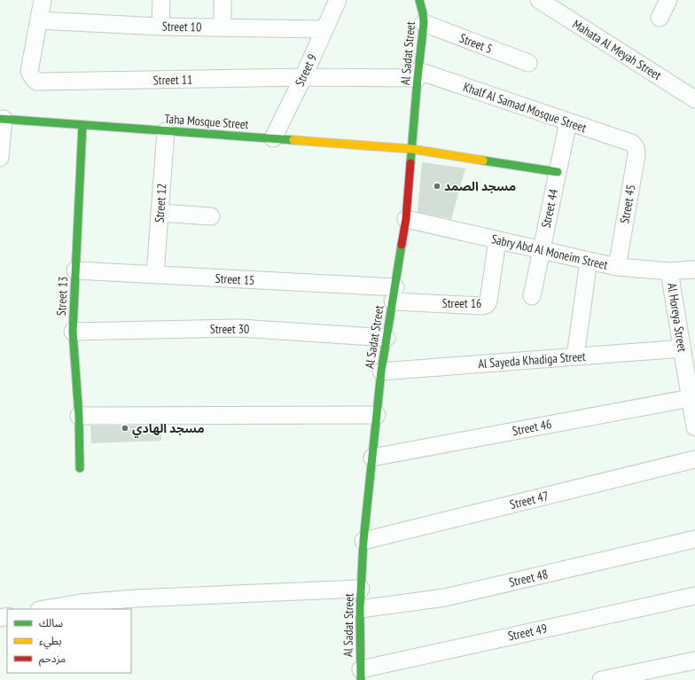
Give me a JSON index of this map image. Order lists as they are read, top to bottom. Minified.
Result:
{"streets":{"street":["Street 10","Street 5","Mahata Al Meyah Street","Al Sadat Street","Street 9","Street 11","Khalf Al Samad Mosque Street","Taha Mosque Street","Street 12","Street 45","Street 44","Sabry Abd Al Moneim Street","Street 15","Street 13","Street 16","Al Horeya Street","Street 30","Al Sayeda Khadiga Street","Street 46","Street 47","Street 48","Street 49"]},"crossings":[["Street 10","Street 9"],["Street 10","Street 11"],["Street 5","Al Sadat Street"],["Al Sadat Street","Khalf Al Samad Mosque Street"],["Al Sadat Street","Taha Mosque Street"],["Al Sadat Street","Sabry Abd Al Moneim Street"],["Al Sadat Street","Street 15"],["Al Sadat Street","Street 16"],["Al Sadat Street","Street 30"],["Al Sadat Street","Al Sayeda Khadiga Street"],["Al Sadat Street","Street 46"],["Al Sadat Street","Street 47"],["Al Sadat Street","Street 48"],["Al Sadat Street","Street 49"],["Street 9","Street 11"],["Street 9","Khalf Al Samad Mosque Street"],["Street 9","Taha Mosque Street"],["Street 11","Khalf Al Samad Mosque Street"],["Khalf Al Samad Mosque Street","Street 45"],["Khalf Al Samad Mosque Street","Street 44"],["Taha Mosque Street","Street 12"],["Taha Mosque Street","Street 44"],["Taha Mosque Street","Street 13"],["Street 12","Street 15"],["Street 45","Sabry Abd Al Moneim Street"],["Street 44","Sabry Abd Al Moneim Street"],["Sabry Abd Al Moneim Street","Street 16"],["Sabry Abd Al Moneim Street","Al Horeya Street"],["Street 15","Street 13"],["Street 15","Street 16"],["Street 13","Street 30"],["Al Horeya Street","Al Sayeda Khadiga Street"],["Al Horeya Street","Street 46"]],"places":["مسجد الصمد","مسجد الهادي"],"legend":["سالك","بطيء","مزدحم"]}
